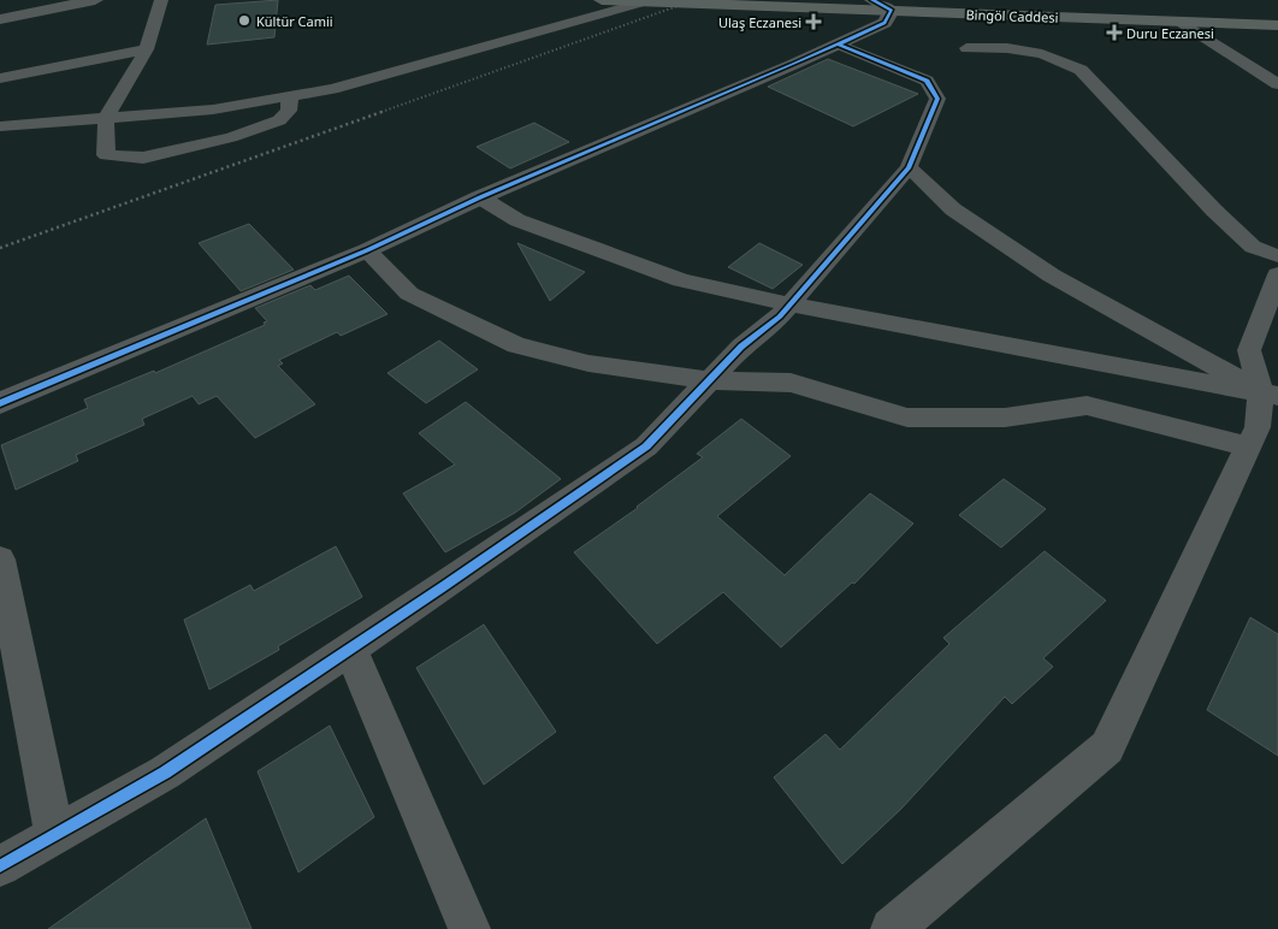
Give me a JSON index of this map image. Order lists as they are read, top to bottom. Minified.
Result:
{"streets":{"main road":["Bingöl Caddesi"]},"places":{"other":["Kültür Camii"],"health":["Ulaş Eczanesi","Duru Eczanesi"]}}
